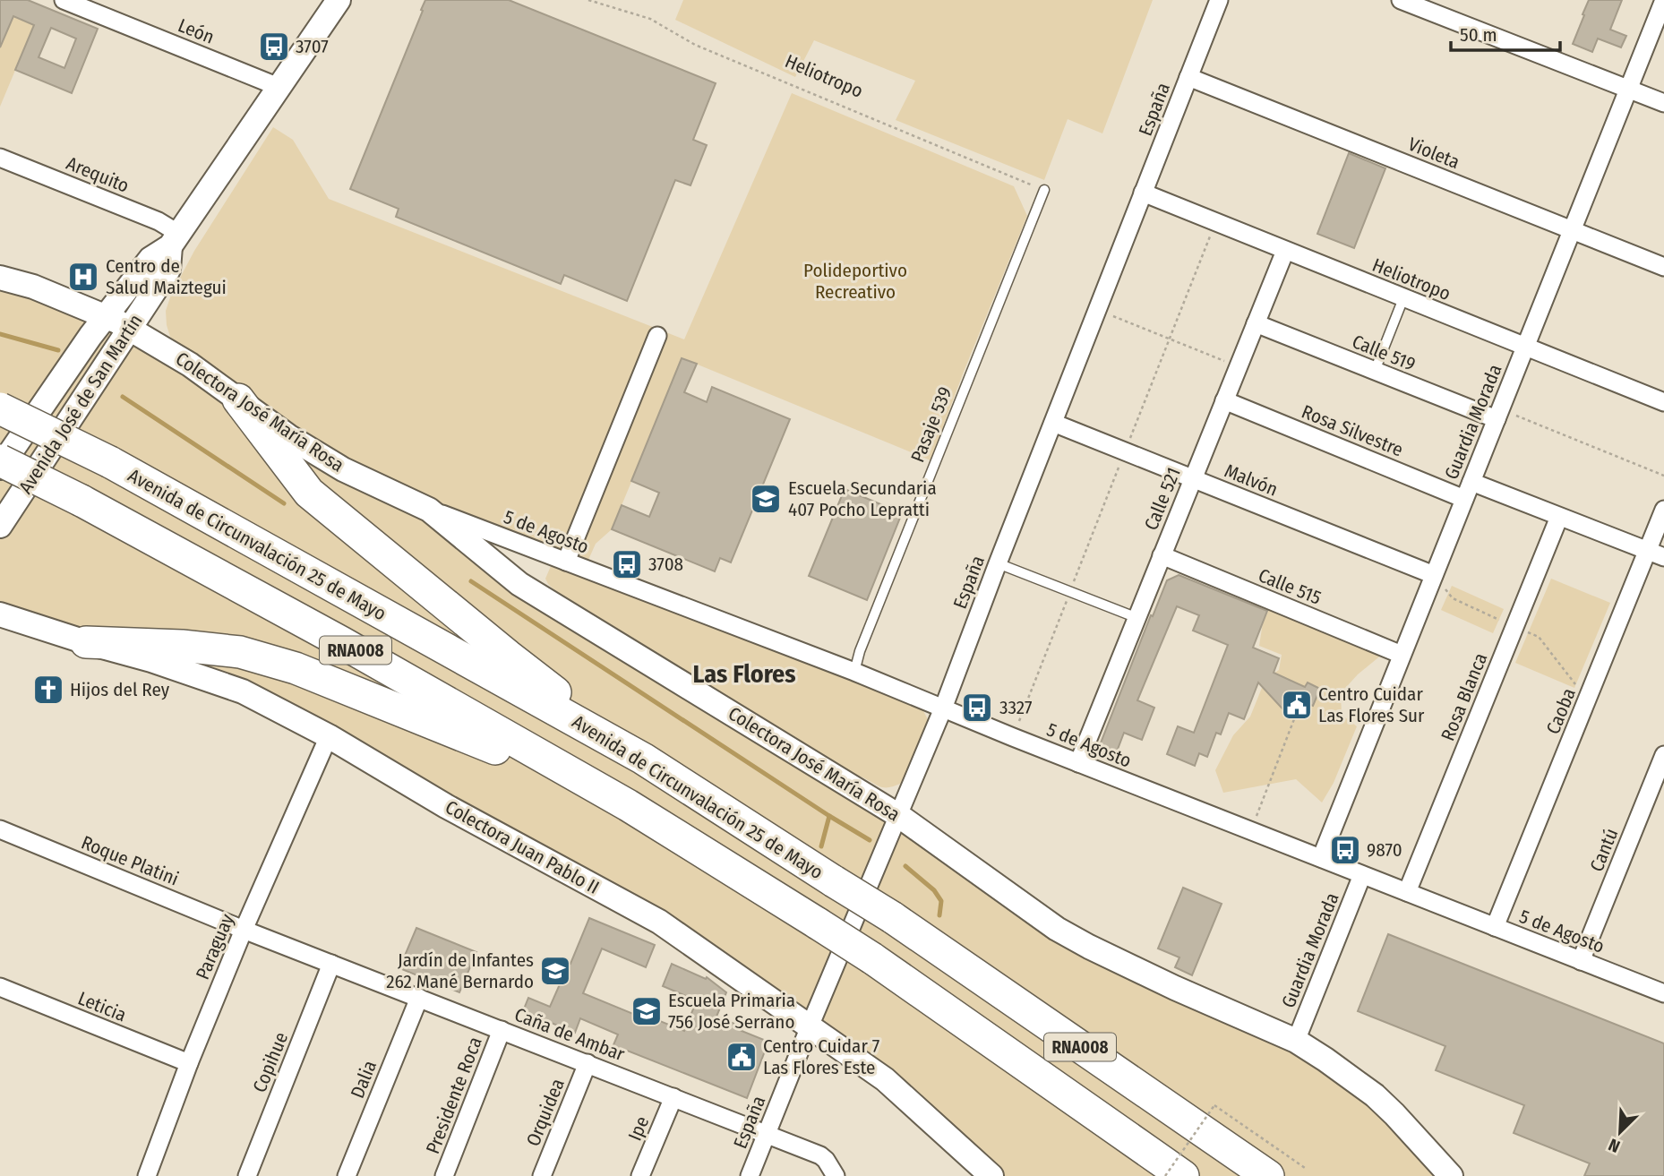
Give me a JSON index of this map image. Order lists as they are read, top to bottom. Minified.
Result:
{"streets":{"highway":["Avenida de Circunvalación 25 de Mayo","RNA008"],"main road":["Avenida José de San Martín","Colectora José María Rosa","Colectora Juan Pablo II"],"street":["León","Heliotropo","España","Violeta","Arequito","Calle 519","Guardia Morada","Rosa Silvestre","Malvón","Calle 521","5 de Agosto","Calle 515","Rosa Blanca","Caoba","Cantú","Roque Platini","Paraguay","Leticia","Caña de Ambar","Copihue","Dalia","Presidente Roca","Orquidea","Ipe"],"lane":["Pasaje 539"]},"crossings":[["León","Avenida José de San Martín"],["Heliotropo","España"],["Heliotropo","Guardia Morada"],["Heliotropo","Pasaje 539"],["Heliotropo","Calle 521"],["España","Violeta"],["España","Colectora José María Rosa"],["España","Malvón"],["España","5 de Agosto"],["España","Colectora Juan Pablo II"],["España","Caña de Ambar"],["Violeta","Guardia Morada"],["Arequito","Avenida José de San Martín"],["Calle 519","Guardia Morada"],["Calle 519","Calle 521"],["Avenida José de San Martín","Colectora José María Rosa"],["Colectora José María Rosa","Guardia Morada"],["Colectora José María Rosa","5 de Agosto"],["Guardia Morada","Rosa Silvestre"],["Guardia Morada","Malvón"],["Guardia Morada","5 de Agosto"],["Guardia Morada","Calle 515"],["Pasaje 539","5 de Agosto"],["Rosa Silvestre","Calle 521"],["Malvón","Calle 521"],["Calle 521","5 de Agosto"],["Calle 521","Calle 515"],["5 de Agosto","Rosa Blanca"],["5 de Agosto","Caoba"],["5 de Agosto","Cantú"],["Colectora Juan Pablo II","Paraguay"],["Roque Platini","Paraguay"],["Roque Platini","Caña de Ambar"],["Paraguay","Leticia"],["Paraguay","Caña de Ambar"],["Caña de Ambar","Copihue"],["Caña de Ambar","Dalia"],["Caña de Ambar","Presidente Roca"],["Caña de Ambar","Orquidea"],["Caña de Ambar","Ipe"]],"districts":["Las Flores"],"parks":["Polideportivo Recreativo"],"places":{"bus stop":["3707","3708","3327","9870"],"hospital":["Centro de Salud Maiztegui"],"school or university":["Escuela Secundaria 407 Pocho Lepratti","Jardín de Infantes 262 Mané Bernardo","Escuela Primaria 756 José Serrano"],"church":["Hijos del Rey"],"public building":["Centro Cuidar Las Flores Sur","Centro Cuidar 7 Las Flores Este"]},"scale_bar":"50 m","north":"bottom left"}
